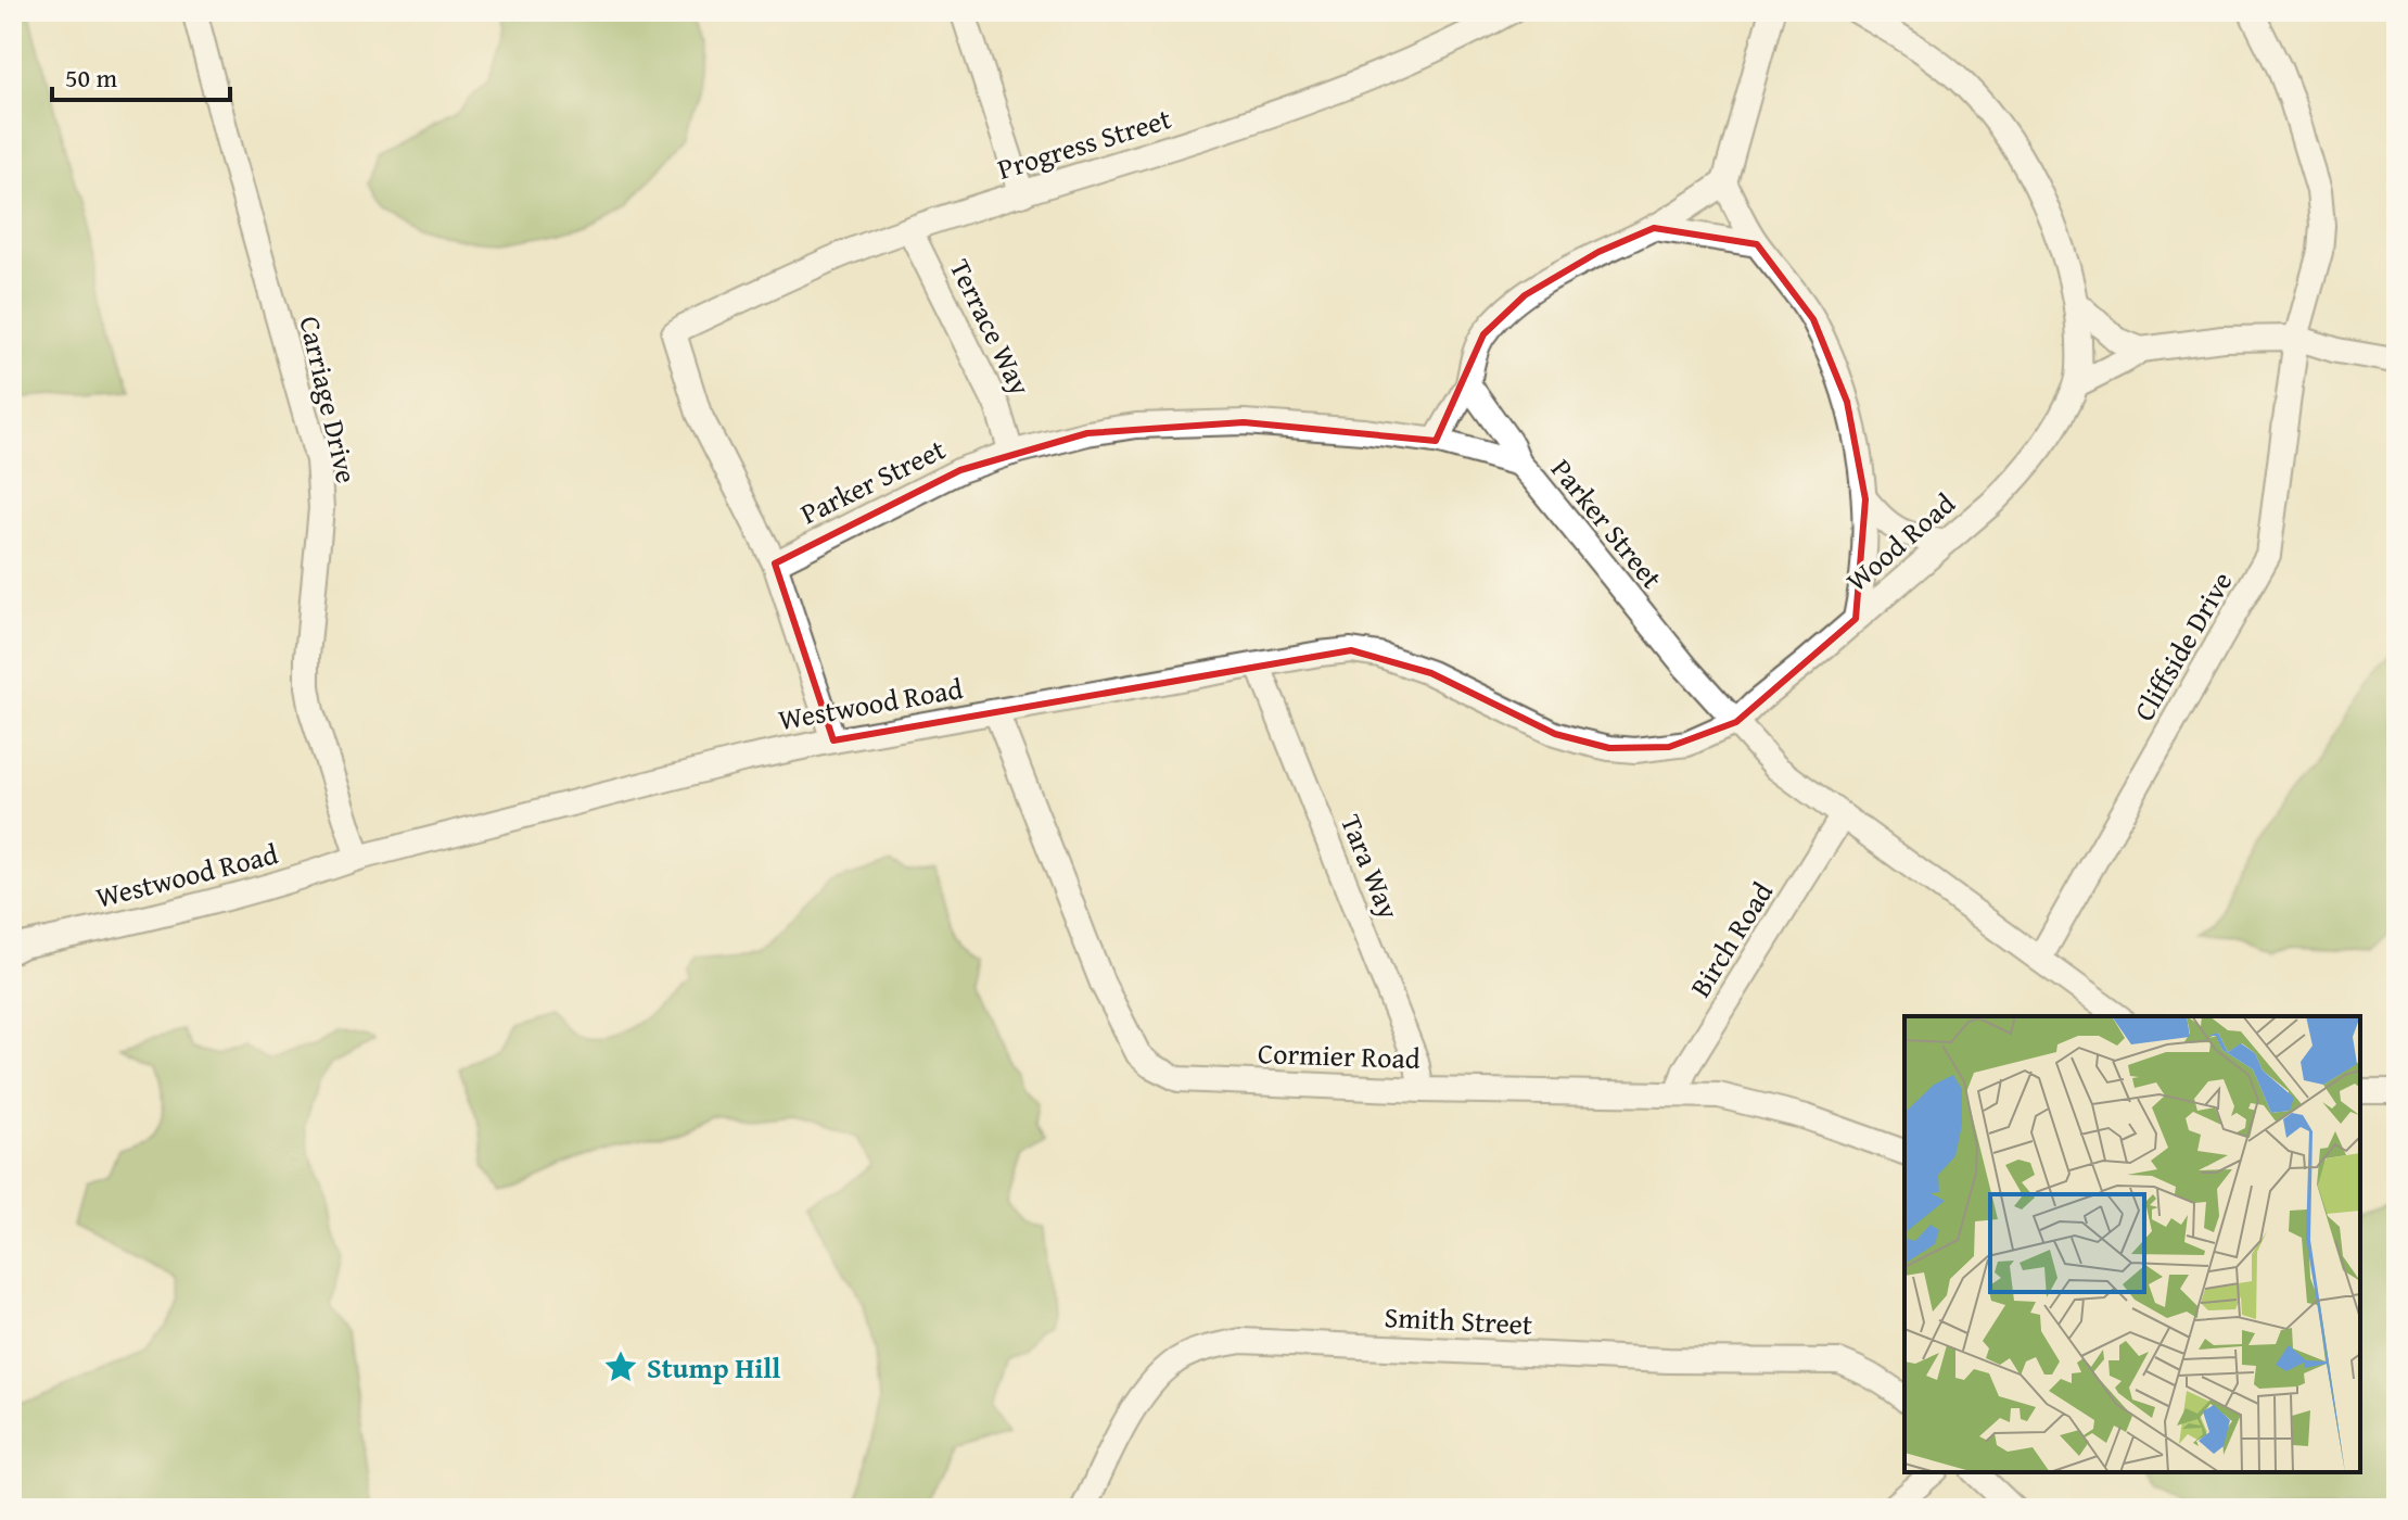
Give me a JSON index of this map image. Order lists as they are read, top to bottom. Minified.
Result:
{"streets":{"street":["Progress Street","Terrace Way","Carriage Drive","Parker Street","Wood Road","Cliffside Drive","Westwood Road","Tara Way","Birch Road","Cormier Road","Smith Street"]},"crossings":[["Progress Street","Terrace Way"],["Progress Street","Parker Street"],["Terrace Way","Parker Street"],["Carriage Drive","Westwood Road"],["Parker Street","Wood Road"],["Parker Street","Cliffside Drive"],["Parker Street","Westwood Road"],["Parker Street","Birch Road"],["Wood Road","Westwood Road"],["Westwood Road","Tara Way"],["Westwood Road","Cormier Road"],["Tara Way","Cormier Road"],["Birch Road","Cormier Road"]],"places":{"place":["Stump Hill"]},"scale_bar":"50 m"}
